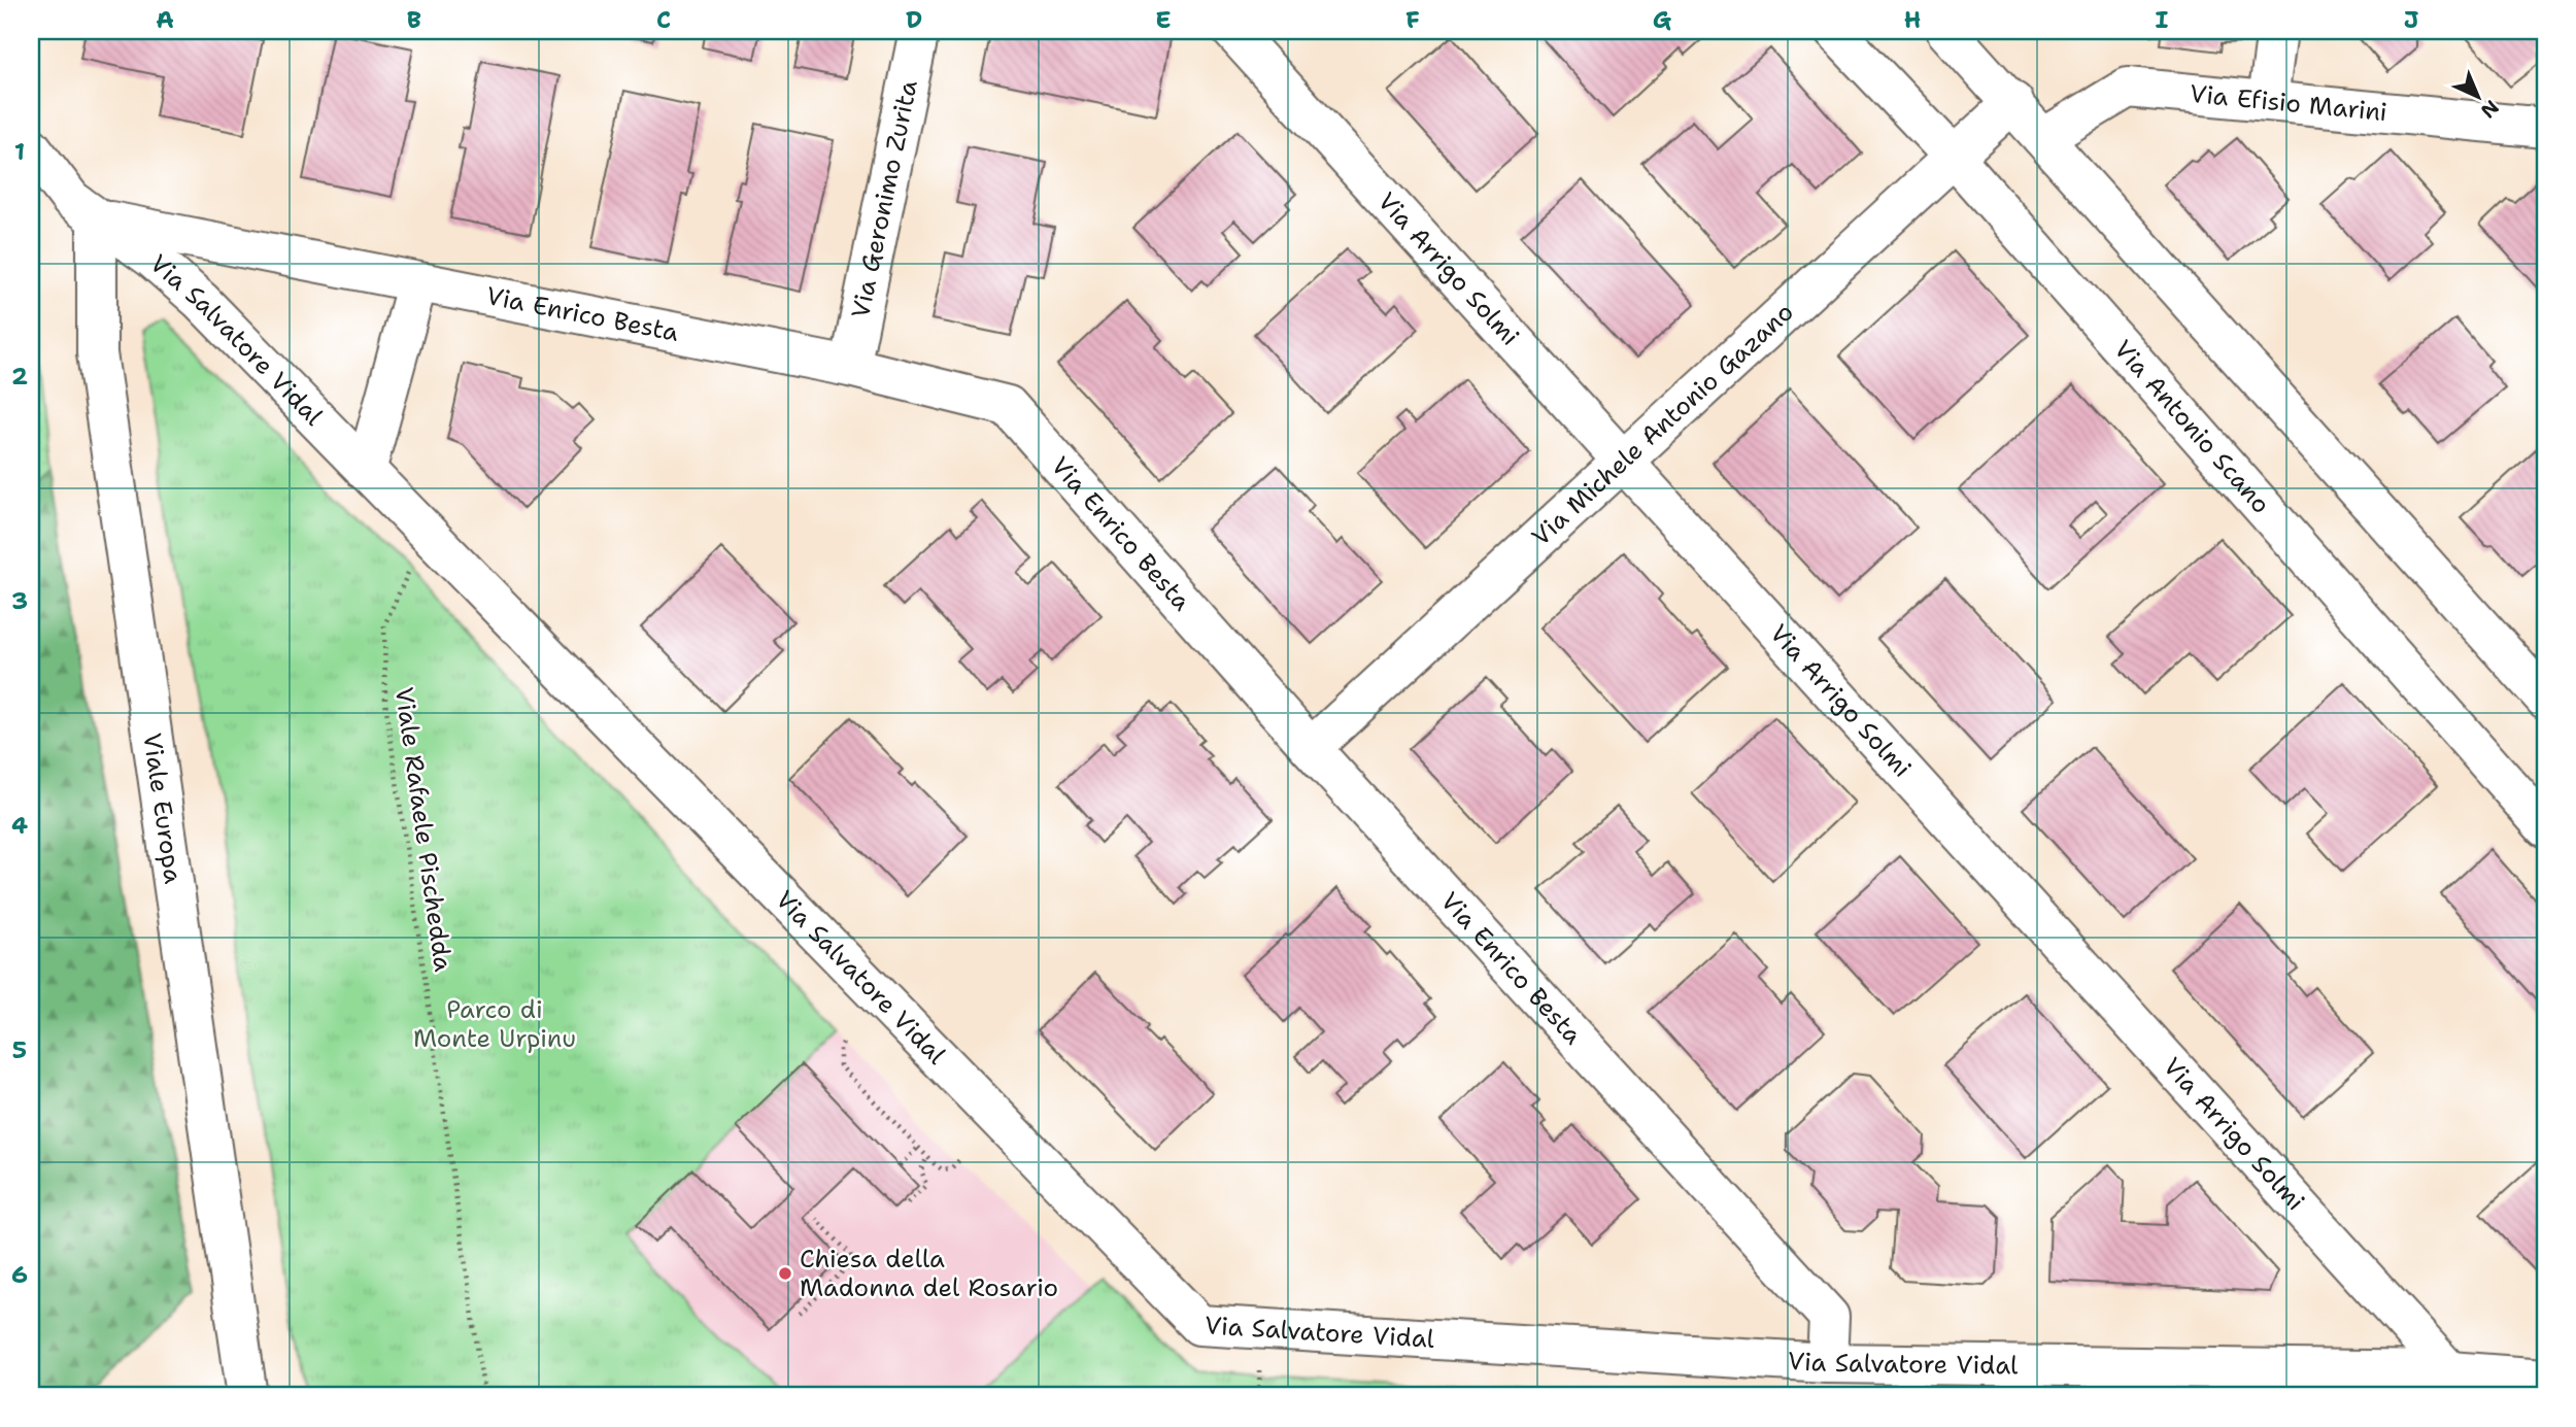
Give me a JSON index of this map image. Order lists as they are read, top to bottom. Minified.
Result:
{"streets":{"street":["Via Efisio Marini","Via Geronimo Zurita","Via Arrigo Solmi","Via Enrico Besta","Via Salvatore Vidal","Via Michele Antonio Gazano","Via Antonio Scano","Viale Europa"],"path":["Viale Rafaele Pischedda"]},"crossings":[["Via Geronimo Zurita","Via Enrico Besta"],["Via Arrigo Solmi","Via Salvatore Vidal"],["Via Arrigo Solmi","Via Michele Antonio Gazano"],["Via Enrico Besta","Via Salvatore Vidal"],["Via Enrico Besta","Via Michele Antonio Gazano"],["Via Enrico Besta","Viale Europa"],["Via Salvatore Vidal","Viale Europa"],["Via Michele Antonio Gazano","Via Antonio Scano"]],"parks":["Parco di Monte Urpinu"],"places":["Chiesa della Madonna del Rosario"],"north":"bottom right","grid":{"columns":["A","B","C","D","E","F","G","H","I","J"],"rows":["1","2","3","4","5","6"]}}
